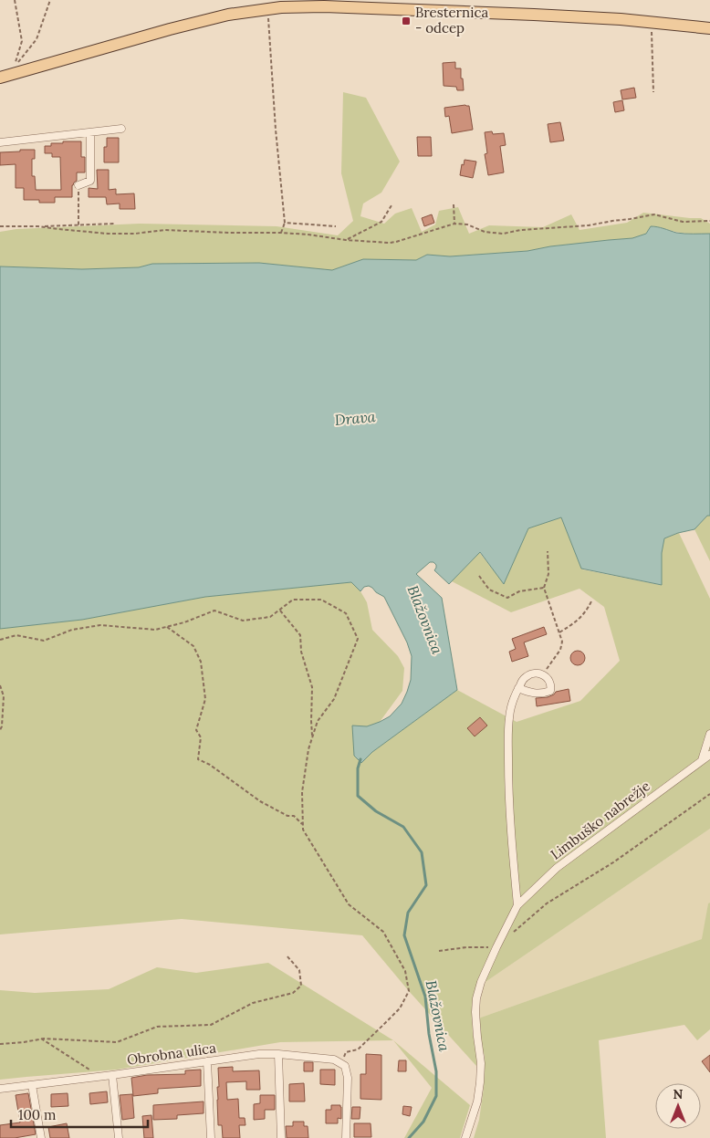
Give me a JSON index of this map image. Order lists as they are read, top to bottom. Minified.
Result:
{"streets":{"street":["Limbuško nabrežje","Obrobna ulica"]},"water":["Drava","Blažovnica"],"places":{"transit":["Bresternica - odcep"]},"scale_bar":"100 m","north":"top"}
